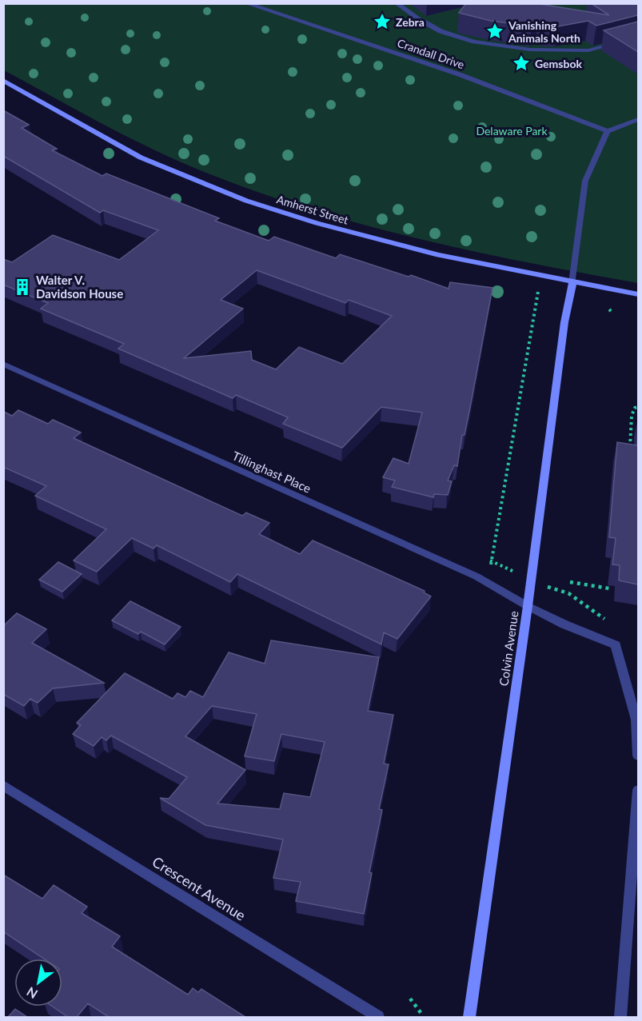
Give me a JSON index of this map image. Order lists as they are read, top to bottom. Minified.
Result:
{"streets":{"street":["Crandall Drive","Amherst Street","Tillinghast Place","Colvin Avenue","Crescent Avenue"]},"crossings":[["Amherst Street","Colvin Avenue"],["Tillinghast Place","Colvin Avenue"]],"parks":["Delaware Park"],"places":{"place":["Zebra","Vanishing Animals North","Gemsbok"],"building":["Walter V. Davidson House"]},"north":"bottom left"}
